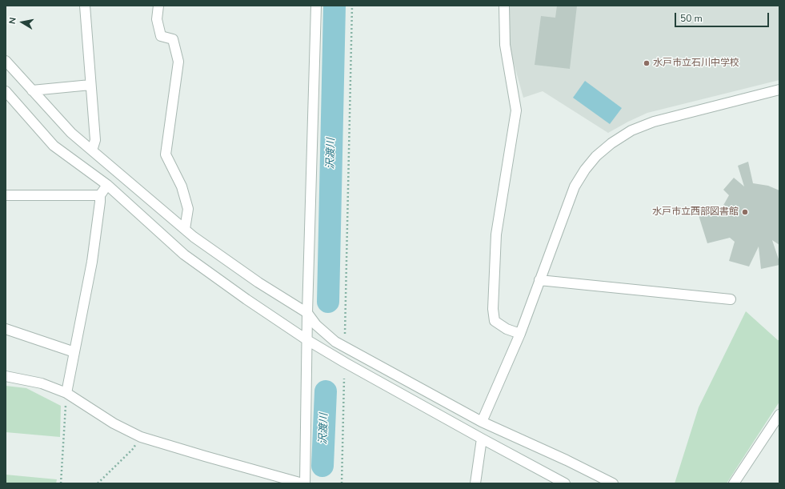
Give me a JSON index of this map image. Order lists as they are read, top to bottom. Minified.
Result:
{"water":["沢渡川"],"places":["水戸市立石川中学校","水戸市立西部図書館"],"scale_bar":"50 m","north":"left"}
